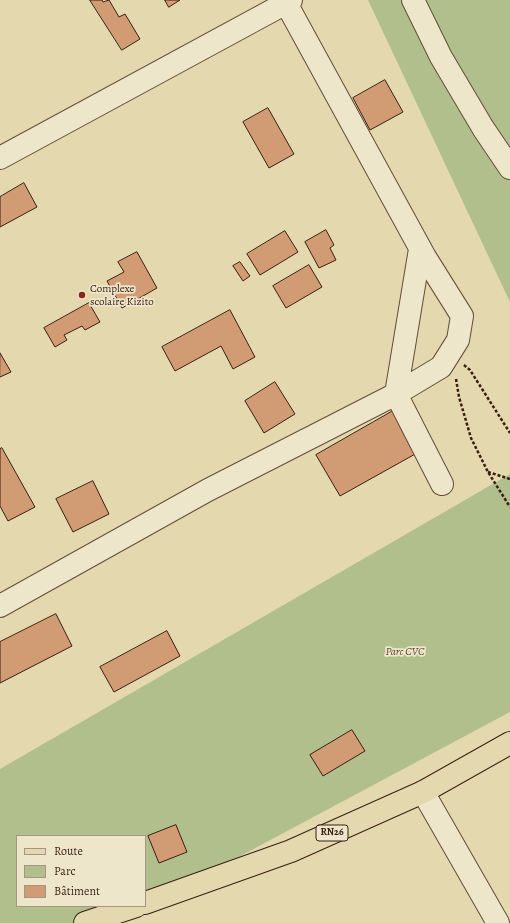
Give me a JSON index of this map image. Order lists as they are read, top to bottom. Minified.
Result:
{"streets":{"main road":["RN26"]},"parks":["Parc CVC"],"places":["Complexe scolaire Kizito"],"legend":["Route","Parc","Bâtiment"]}
